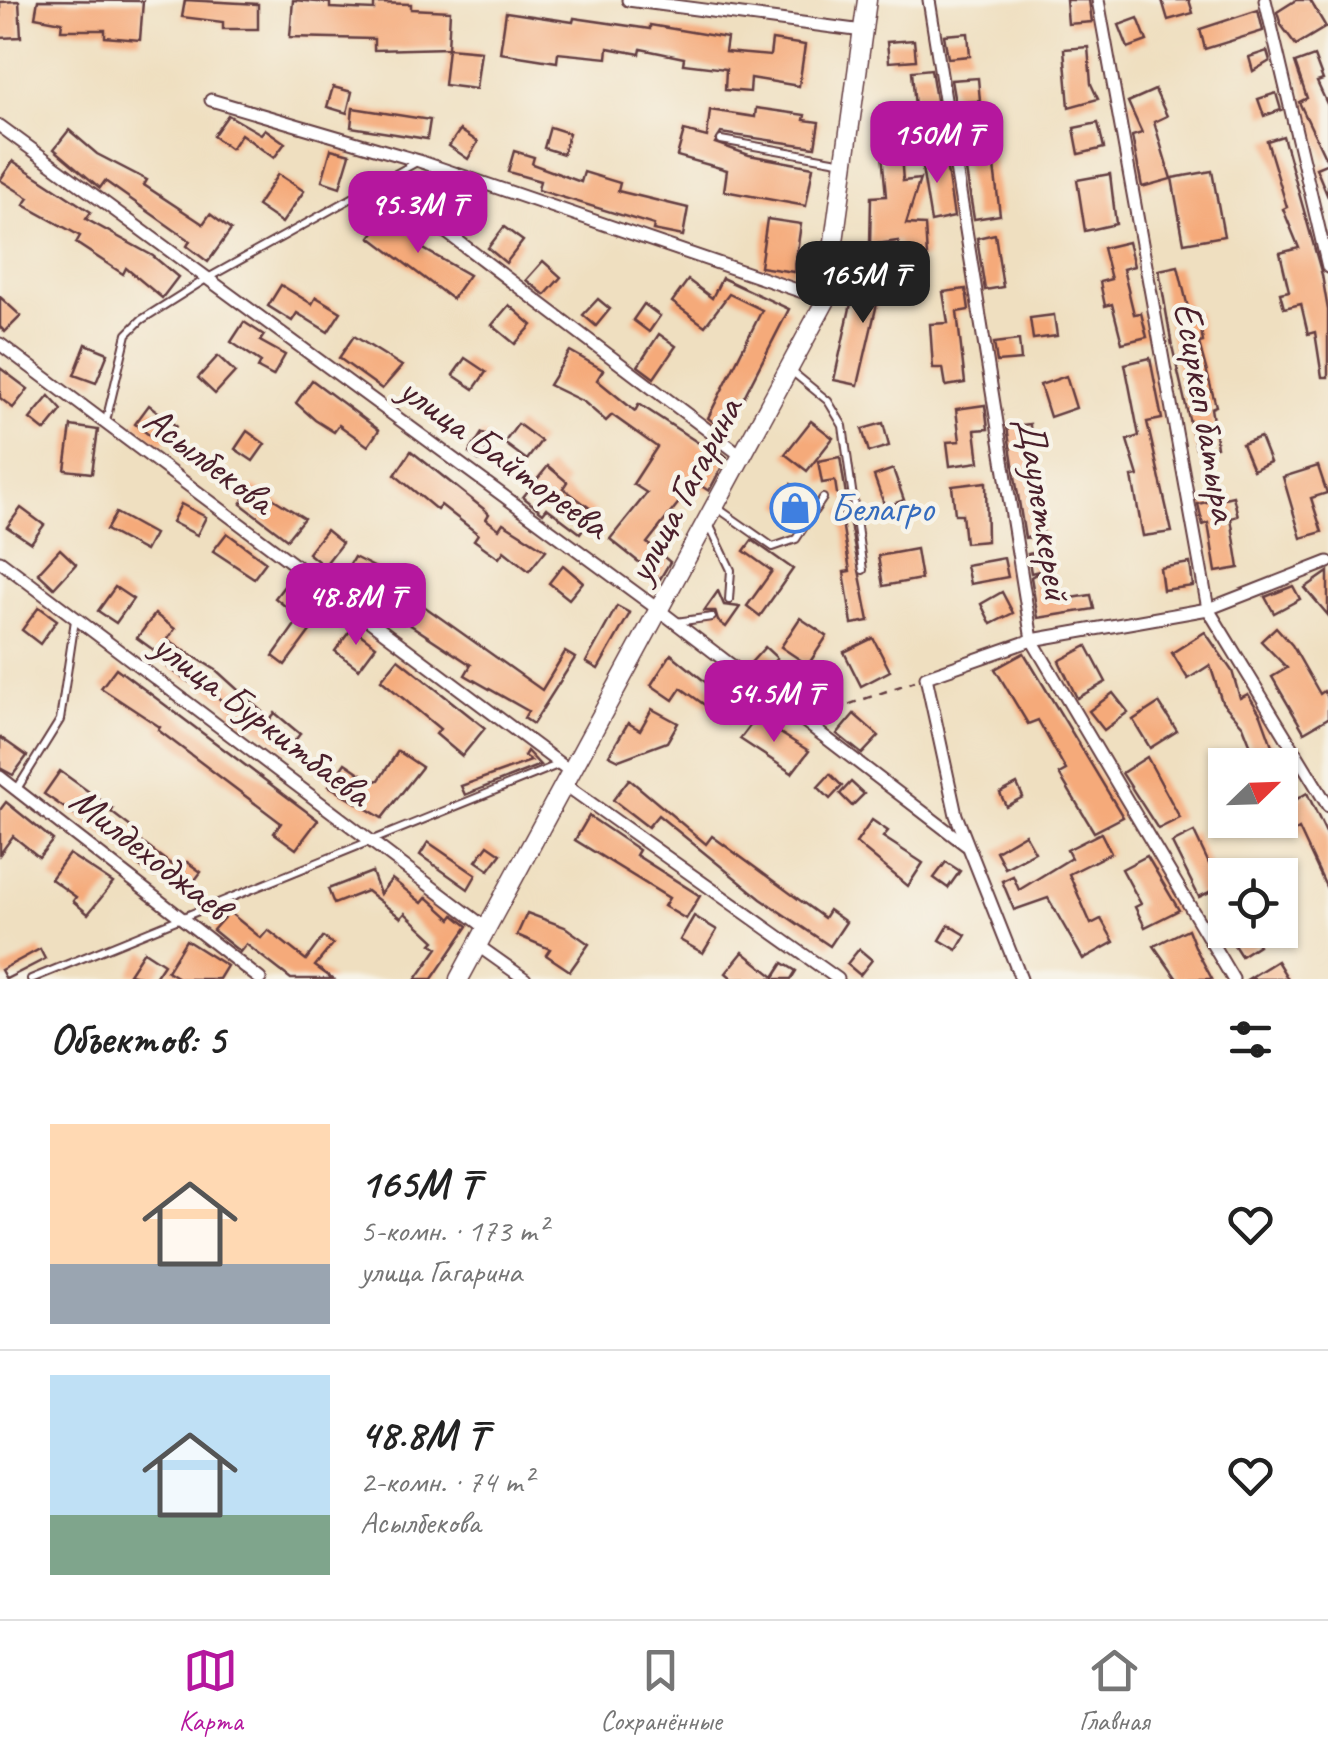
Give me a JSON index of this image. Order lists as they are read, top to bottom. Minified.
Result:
{"streets":{"main road":["улица Гагарина"],"street":["Есиркеп батыра","улица Байтореева","Асылбекова","Даулеткерей","улица Буркитбаева","Милдеходжаев"]},"crossings":[["улица Байтореева","улица Гагарина"],["Асылбекова","улица Гагарина"],["улица Гагарина","улица Буркитбаева"]],"places":{"shop":["Белагро"]},"north":"top right","page":{"price":["150M ₸","95.3M ₸","165M ₸","48.8M ₸","54.5M ₸"],"heading":"Объектов: 5","list":[{"name":"165M ₸","note":"5-комн. · 173 m² · улица Гагарина"},{"name":"48.8M ₸","note":"2-комн. · 74 m² · Асылбекова"}],"tabs":["Карта","Сохранённые","Главная"]}}
